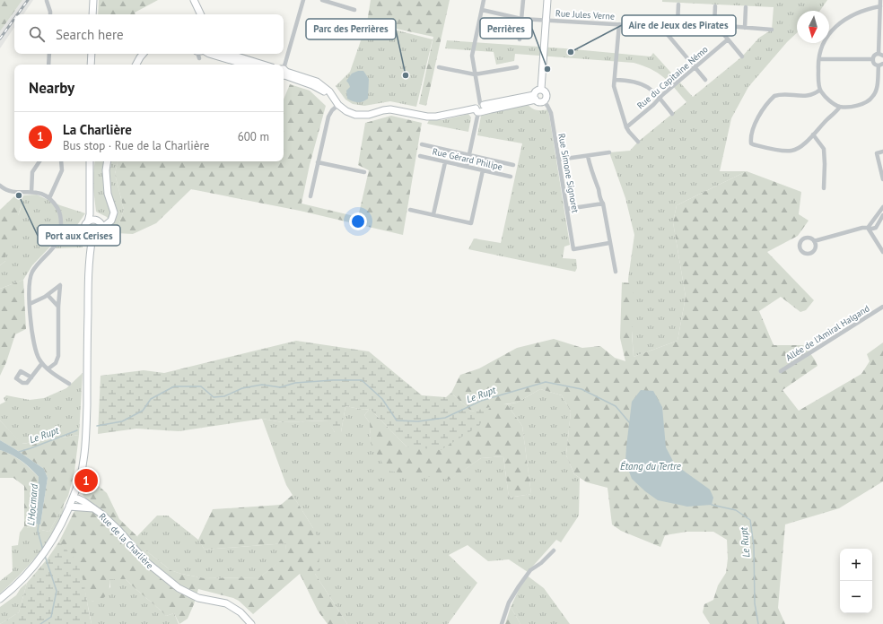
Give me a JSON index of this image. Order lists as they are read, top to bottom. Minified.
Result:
{"streets":{"street":["Rue Jules Verne","Rue du Capitaine Némo","Rue Gérard Philipe","Rue Simone Signoret","Allée de l'Amiral Halgand","Rue de la Charlière"]},"crossings":[["Rue Jules Verne","Rue du Capitaine Némo"]],"water":["Le Rupt","Étang du Tertre","L'Hocmard"],"places":["Aire de Jeux des Pirates","Perrières","Parc des Perrières","Port aux Cerises"],"north":"bottom","page":{"search":"Search here","heading":"Nearby","list":[{"mark":"1","name":"La Charlière","note":"Bus stop · Rue de la Charlière","value":"600 m"}],"pins":"1","map_buttons":["+","−"]}}
